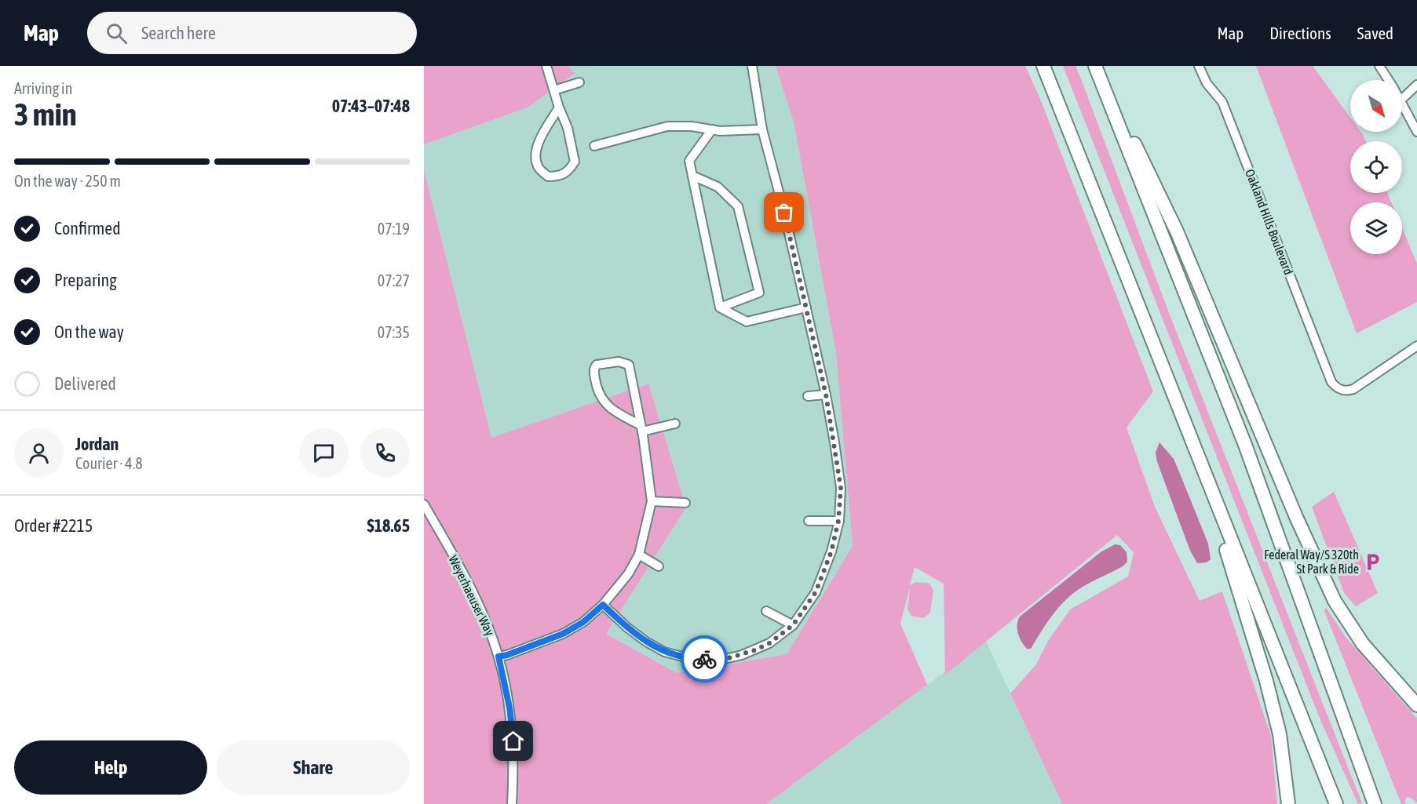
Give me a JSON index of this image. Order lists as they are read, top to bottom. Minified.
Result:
{"streets":{"street":["Oakland Hills Boulevard","Weyerhaeuser Way"]},"places":{"parking":["Federal Way/S 320th St Park & Ride"]},"north":"bottom right","page":{"header":"Map","search":"Search here","nav":["Map","Directions","Saved"],"heading":["3 min","Arriving in","07:43–07:48"],"panel":["Jordan","Courier · 4.8","Order #2215","$18.65"],"bar":"On the way · 250 m","list":[["Confirmed","07:19"],["Preparing","07:27"],["On the way","07:35"],"Delivered"],"buttons":["Help","Share"]}}
